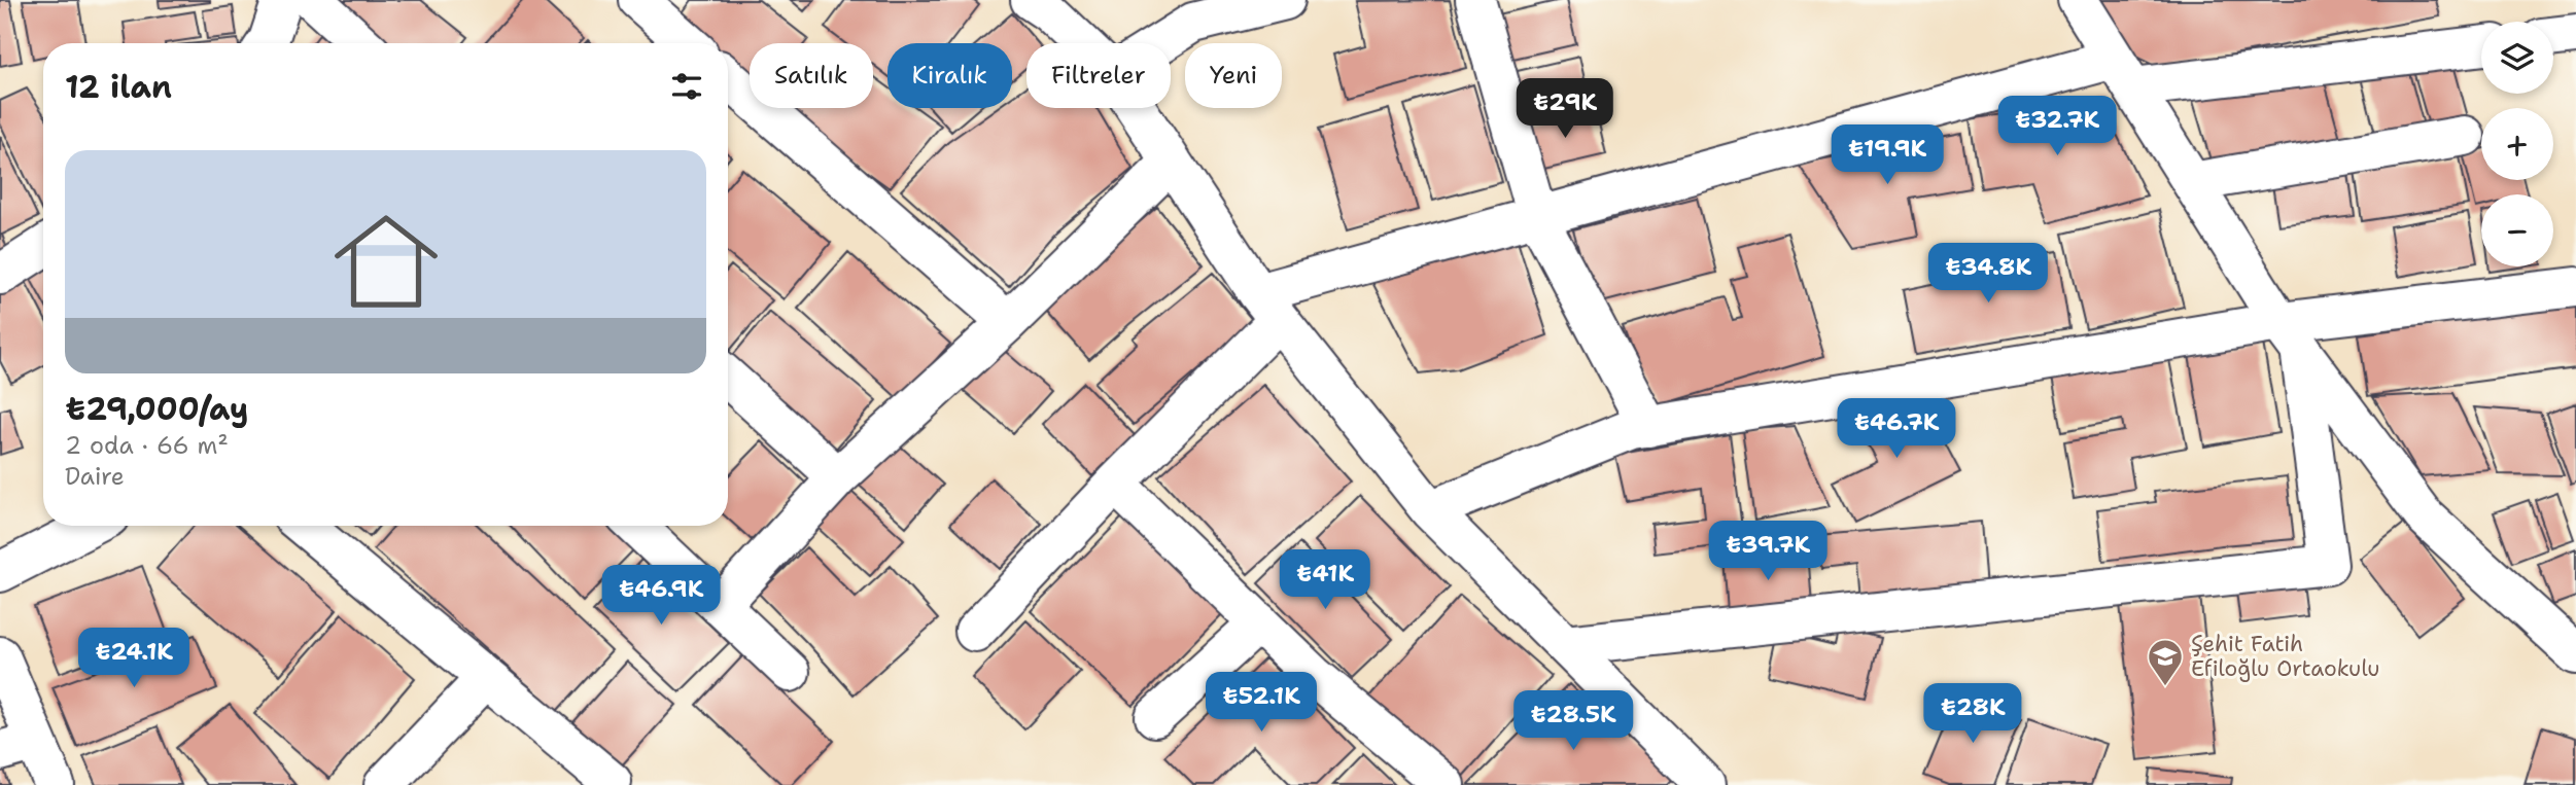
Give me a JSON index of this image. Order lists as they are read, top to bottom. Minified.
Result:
{"places":{"school or university":["Şehit Fatih Efiloğlu Ortaokulu"]},"page":{"map_buttons":["+","−"],"chip":["Satılık","Kiralık","Filtreler","Yeni"],"heading":"12 ilan","price":["₺29K","₺32.7K","₺19.9K","₺34.8K","₺46.7K","₺39.7K","₺41K","₺46.9K","₺24.1K","₺52.1K","₺28K","₺28.5K"],"list":[{"name":"₺29,000/ay","note":"2 oda · 66 m² · Daire"}]}}
